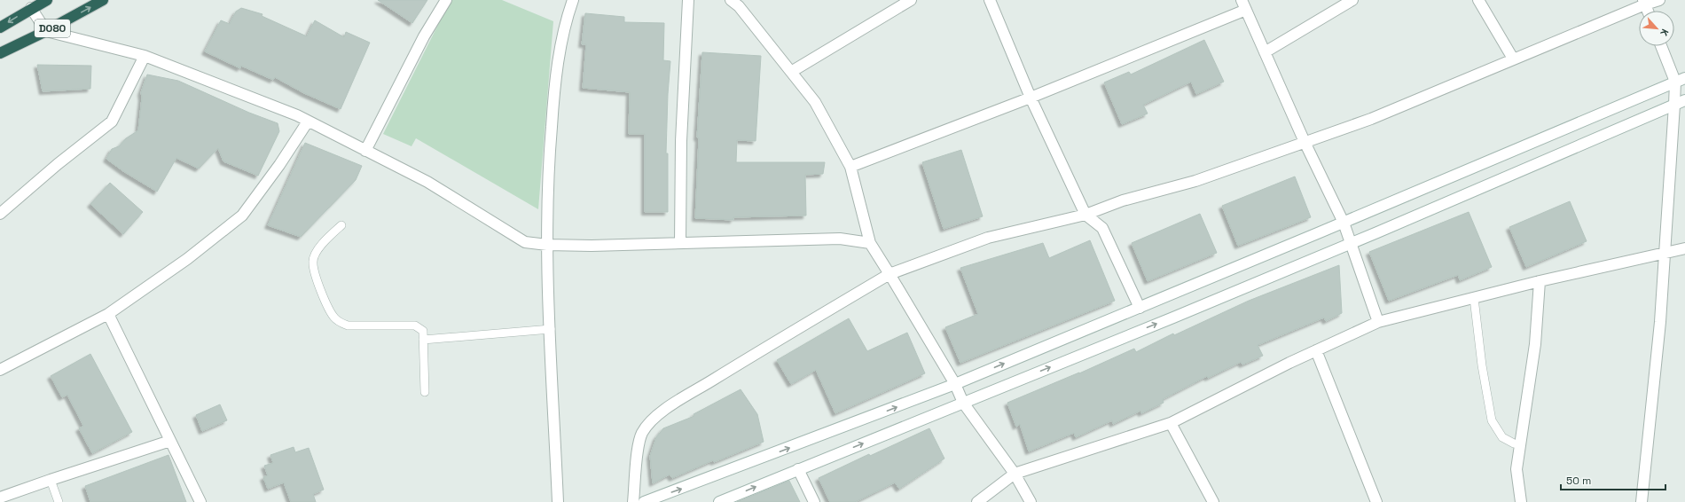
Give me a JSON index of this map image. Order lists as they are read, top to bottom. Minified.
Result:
{"streets":{"highway":["D080"]},"scale_bar":"50 m","north":"bottom right"}
